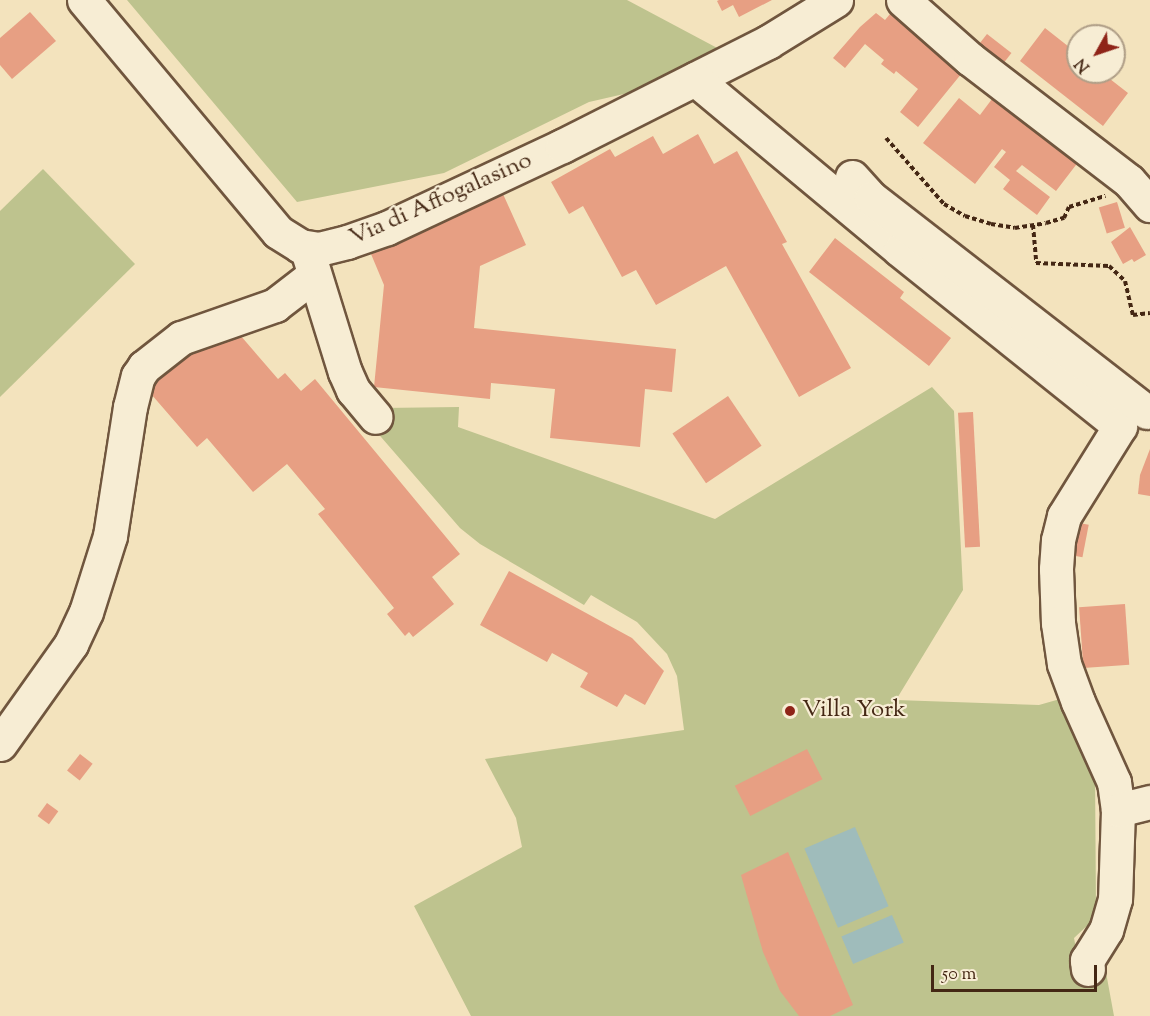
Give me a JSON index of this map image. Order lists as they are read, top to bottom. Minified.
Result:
{"streets":{"street":["Via di Affogalasino"]},"places":["Villa York"],"scale_bar":"50 m","north":"bottom left"}
